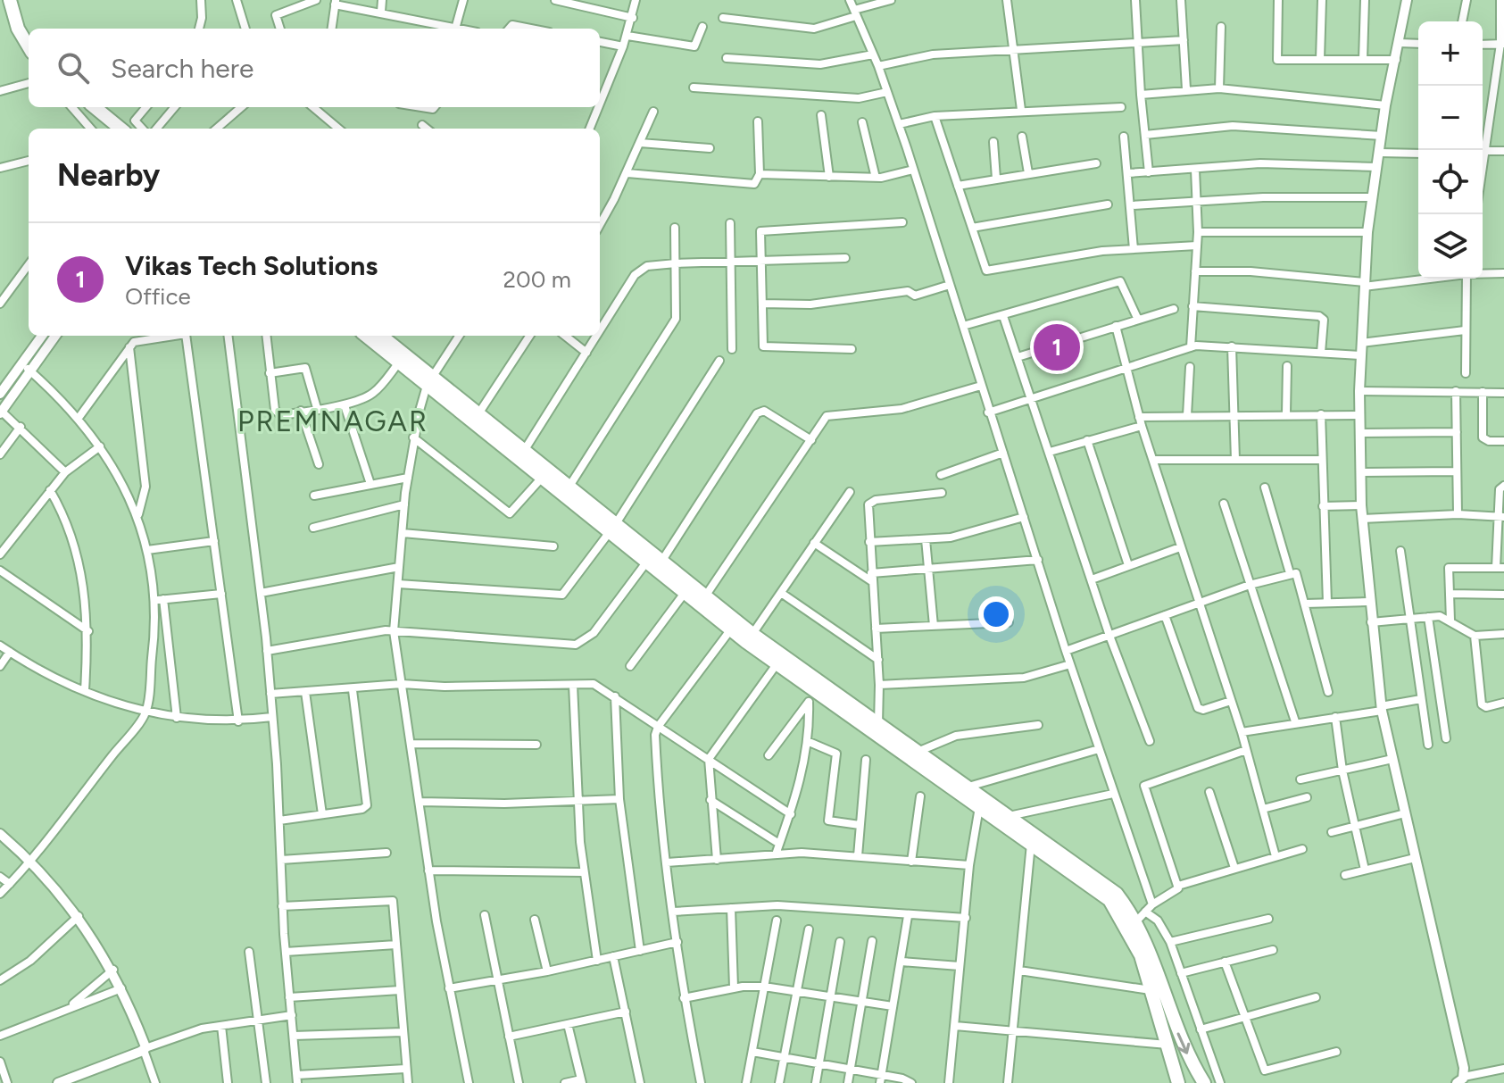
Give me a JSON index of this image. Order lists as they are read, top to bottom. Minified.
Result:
{"districts":["PREMNAGAR"],"page":{"map_buttons":["+","−"],"search":"Search here","heading":"Nearby","list":[{"mark":"1","name":"Vikas Tech Solutions","note":"Office","value":"200 m"}],"pins":"1"}}
